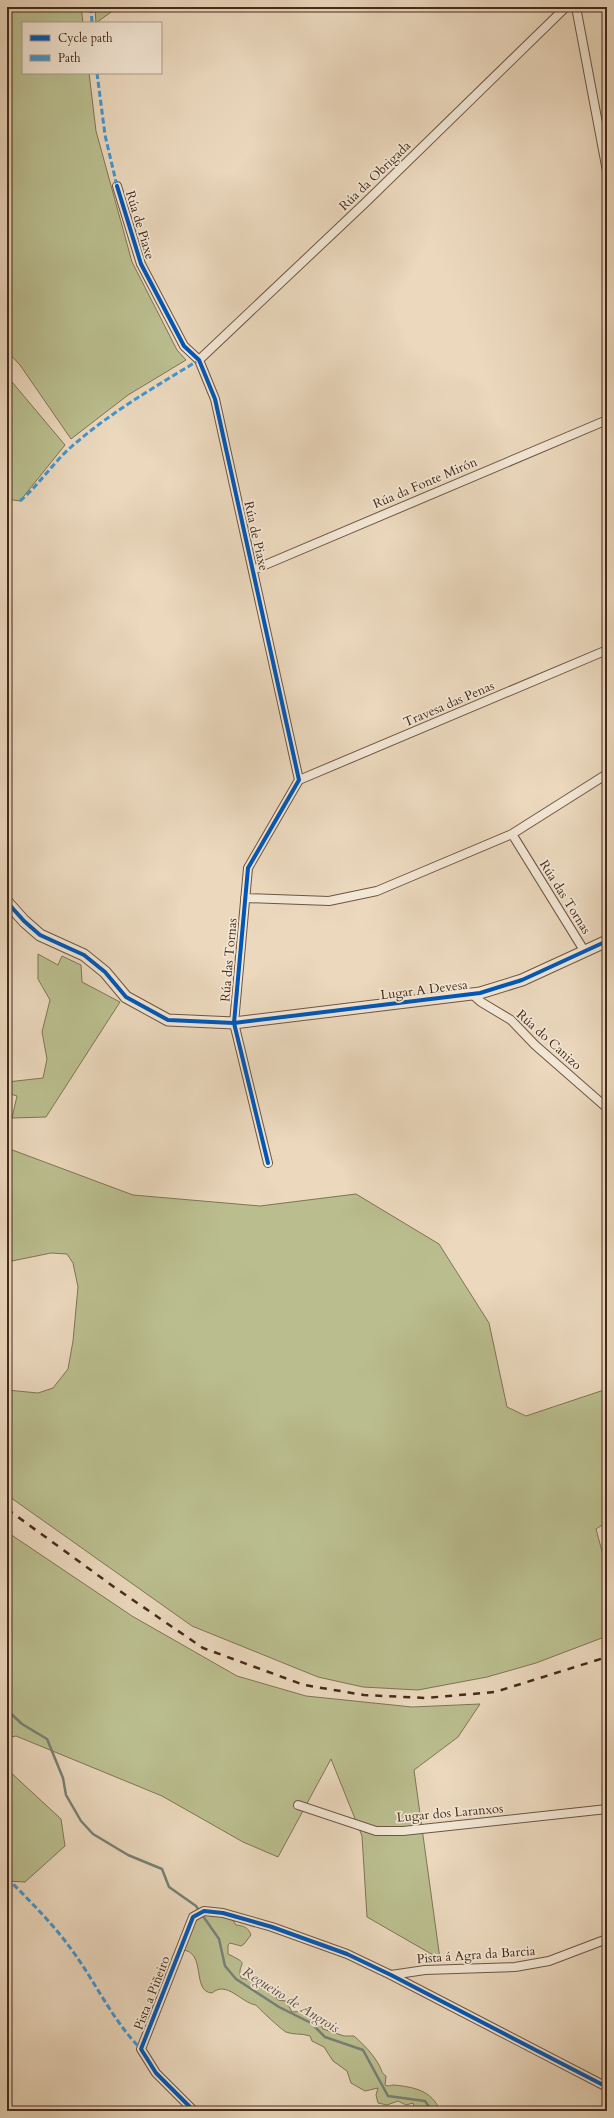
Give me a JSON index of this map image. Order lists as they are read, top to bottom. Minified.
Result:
{"streets":{"street":["Rúa da Obrigada","Rúa de Piaxe","Rúa da Fonte Mirón","Travesa das Penas","Rúa das Tornas","Lugar A Devesa","Rúa do Canizo","Lugar dos Laranxos","Pista á Agra da Barcia","Pista a Piñeiro"]},"crossings":[["Rúa da Obrigada","Rúa de Piaxe"],["Rúa de Piaxe","Rúa da Fonte Mirón"],["Rúa de Piaxe","Travesa das Penas"],["Rúa das Tornas","Lugar A Devesa"],["Lugar A Devesa","Rúa do Canizo"],["Pista á Agra da Barcia","Pista a Piñeiro"]],"water":["Regueiro de Angrois"],"legend":["Cycle path","Path"]}
